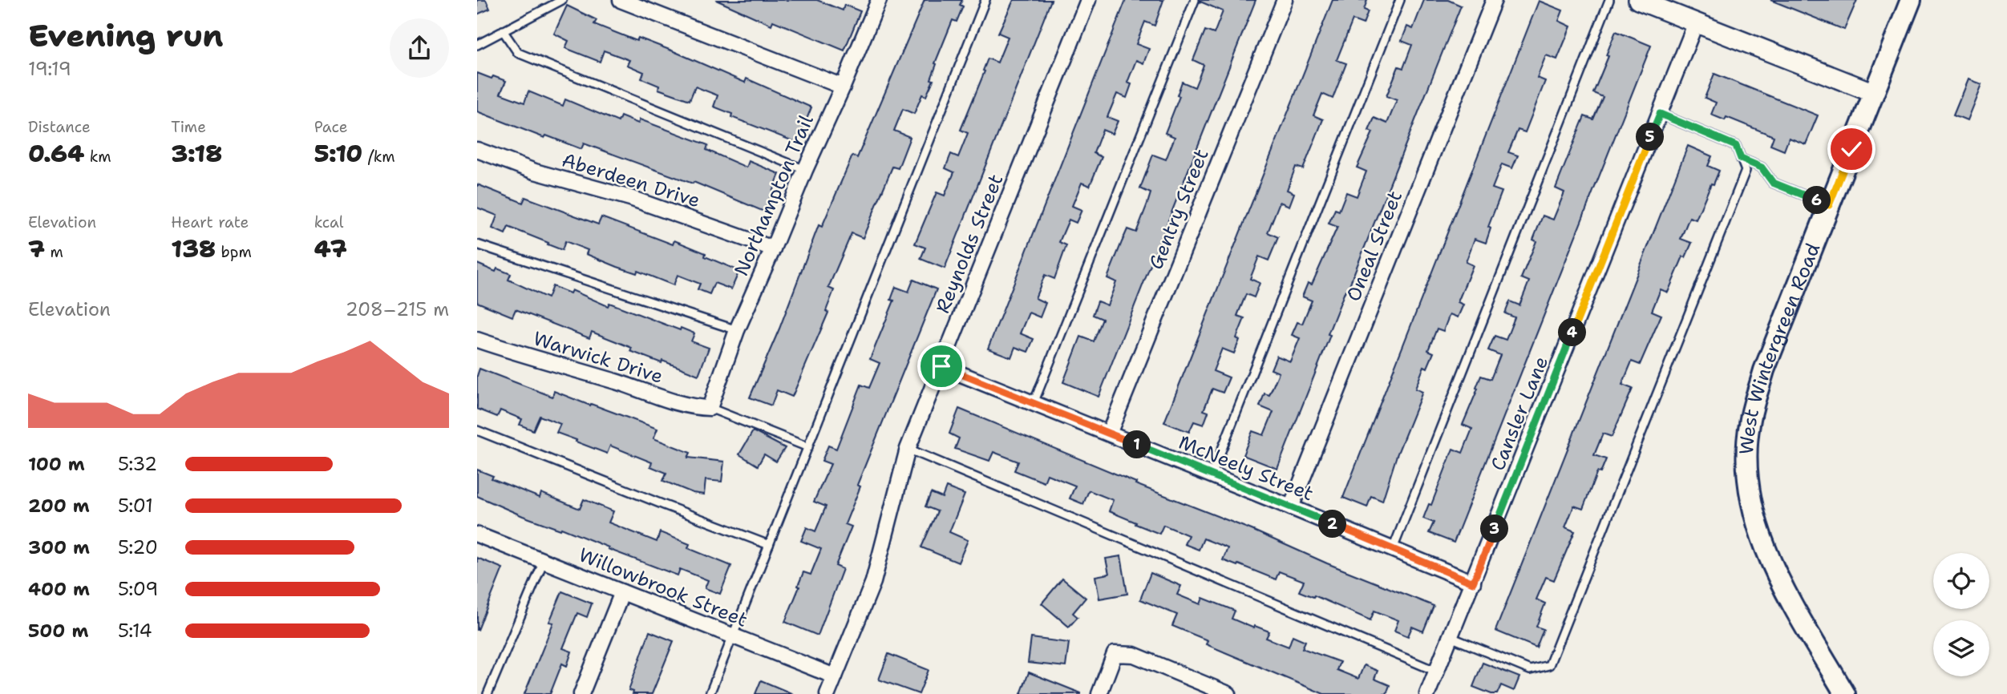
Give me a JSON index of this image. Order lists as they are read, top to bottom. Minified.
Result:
{"streets":{"main road":["West Wintergreen Road"],"street":["Aberdeen Drive","Northampton Trail","Gentry Street","Reynolds Street","Oneal Street","Warwick Drive","Cansler Lane","McNeely Street","Willowbrook Street"]},"crossings":[["Aberdeen Drive","Northampton Trail"],["Northampton Trail","Warwick Drive"],["Gentry Street","McNeely Street"],["Reynolds Street","McNeely Street"],["Reynolds Street","Willowbrook Street"],["Oneal Street","McNeely Street"],["Cansler Lane","McNeely Street"]],"page":{"heading":["Evening run","19:19"],"stats":[["Distance","0.64 km"],["Time","3:18"],["Pace","5:10 /km"],["Elevation","7 m"],["Heart rate","138 bpm"],["kcal","47"]],"pins":["5","6","4","1","2","3"],"chart":["Elevation","208–215 m"],"list":[{"name":"100 m","note":"5:32"},{"name":"200 m","note":"5:01"},{"name":"300 m","note":"5:20"},{"name":"400 m","note":"5:09"},{"name":"500 m","note":"5:14"}]}}
